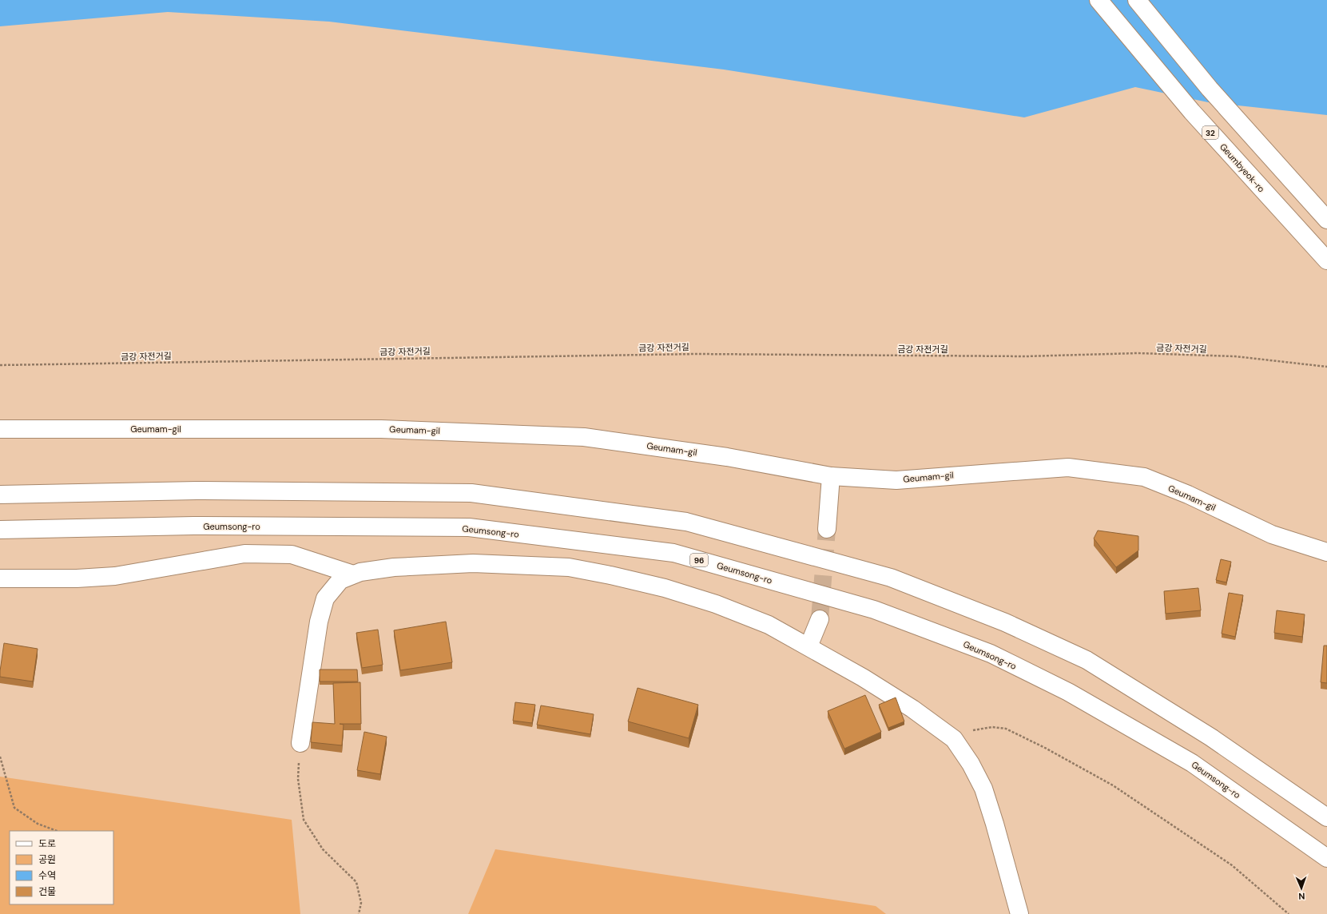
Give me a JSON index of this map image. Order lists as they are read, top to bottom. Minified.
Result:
{"streets":{"main road":["32","Geumbyeok-ro","Geumam-gil","Geumsong-ro","96"],"path":["금강 자전거길"]},"legend":["도로","공원","수역","건물"],"north":"bottom"}
